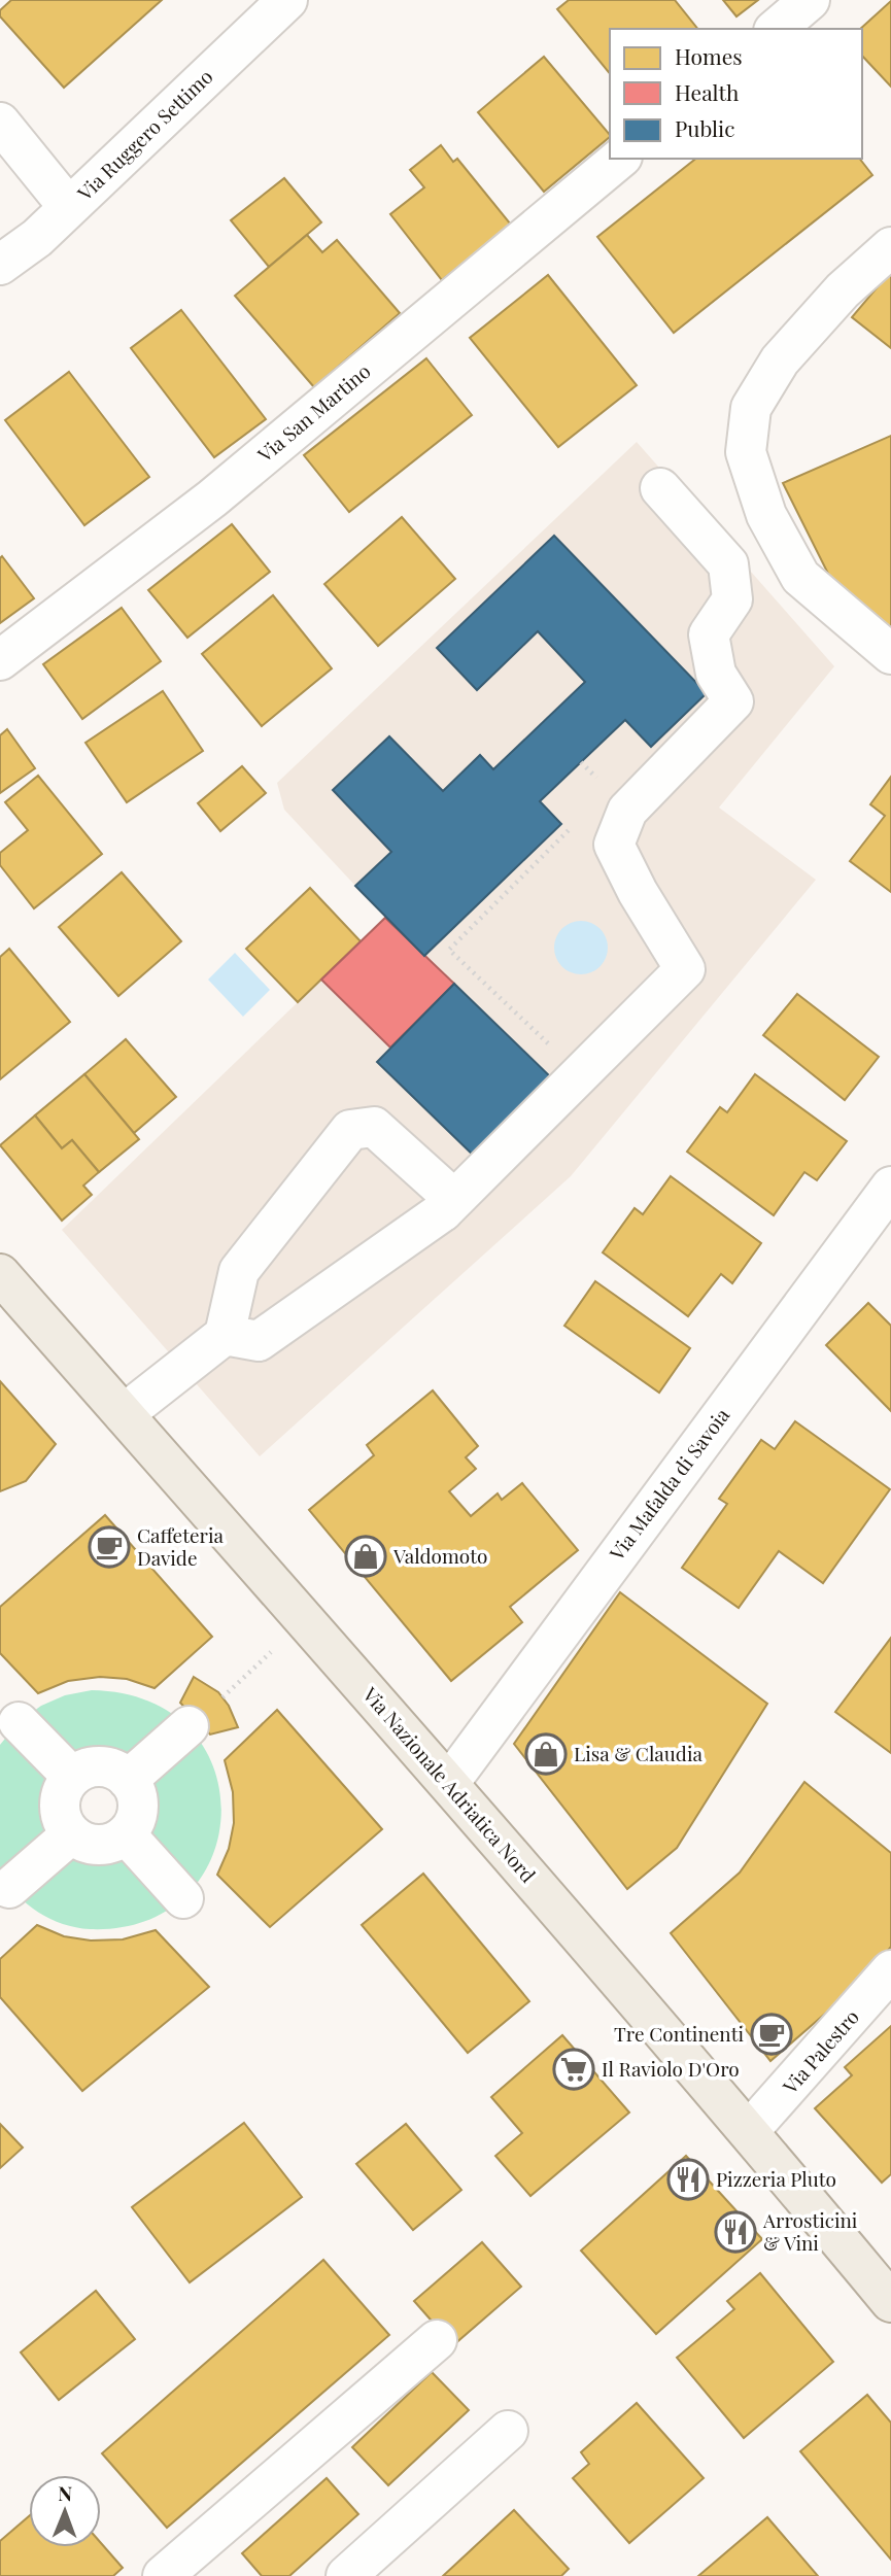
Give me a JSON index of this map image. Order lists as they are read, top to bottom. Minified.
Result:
{"streets":{"main road":["Via Nazionale Adriatica Nord"],"street":["Via Ruggero Settimo","Via San Martino","Via Mafalda di Savoia","Via Palestro"]},"crossings":[["Via Mafalda di Savoia","Via Nazionale Adriatica Nord"],["Via Nazionale Adriatica Nord","Via Palestro"]],"places":{"cafe":["Caffeteria Davide","Tre Continenti"],"shop":["Valdomoto","Lisa & Claudia"],"supermarket":["Il Raviolo D'Oro"],"restaurant":["Pizzeria Pluto","Arrosticini & Vini"]},"legend":["Homes","Health","Public"],"north":"top"}
